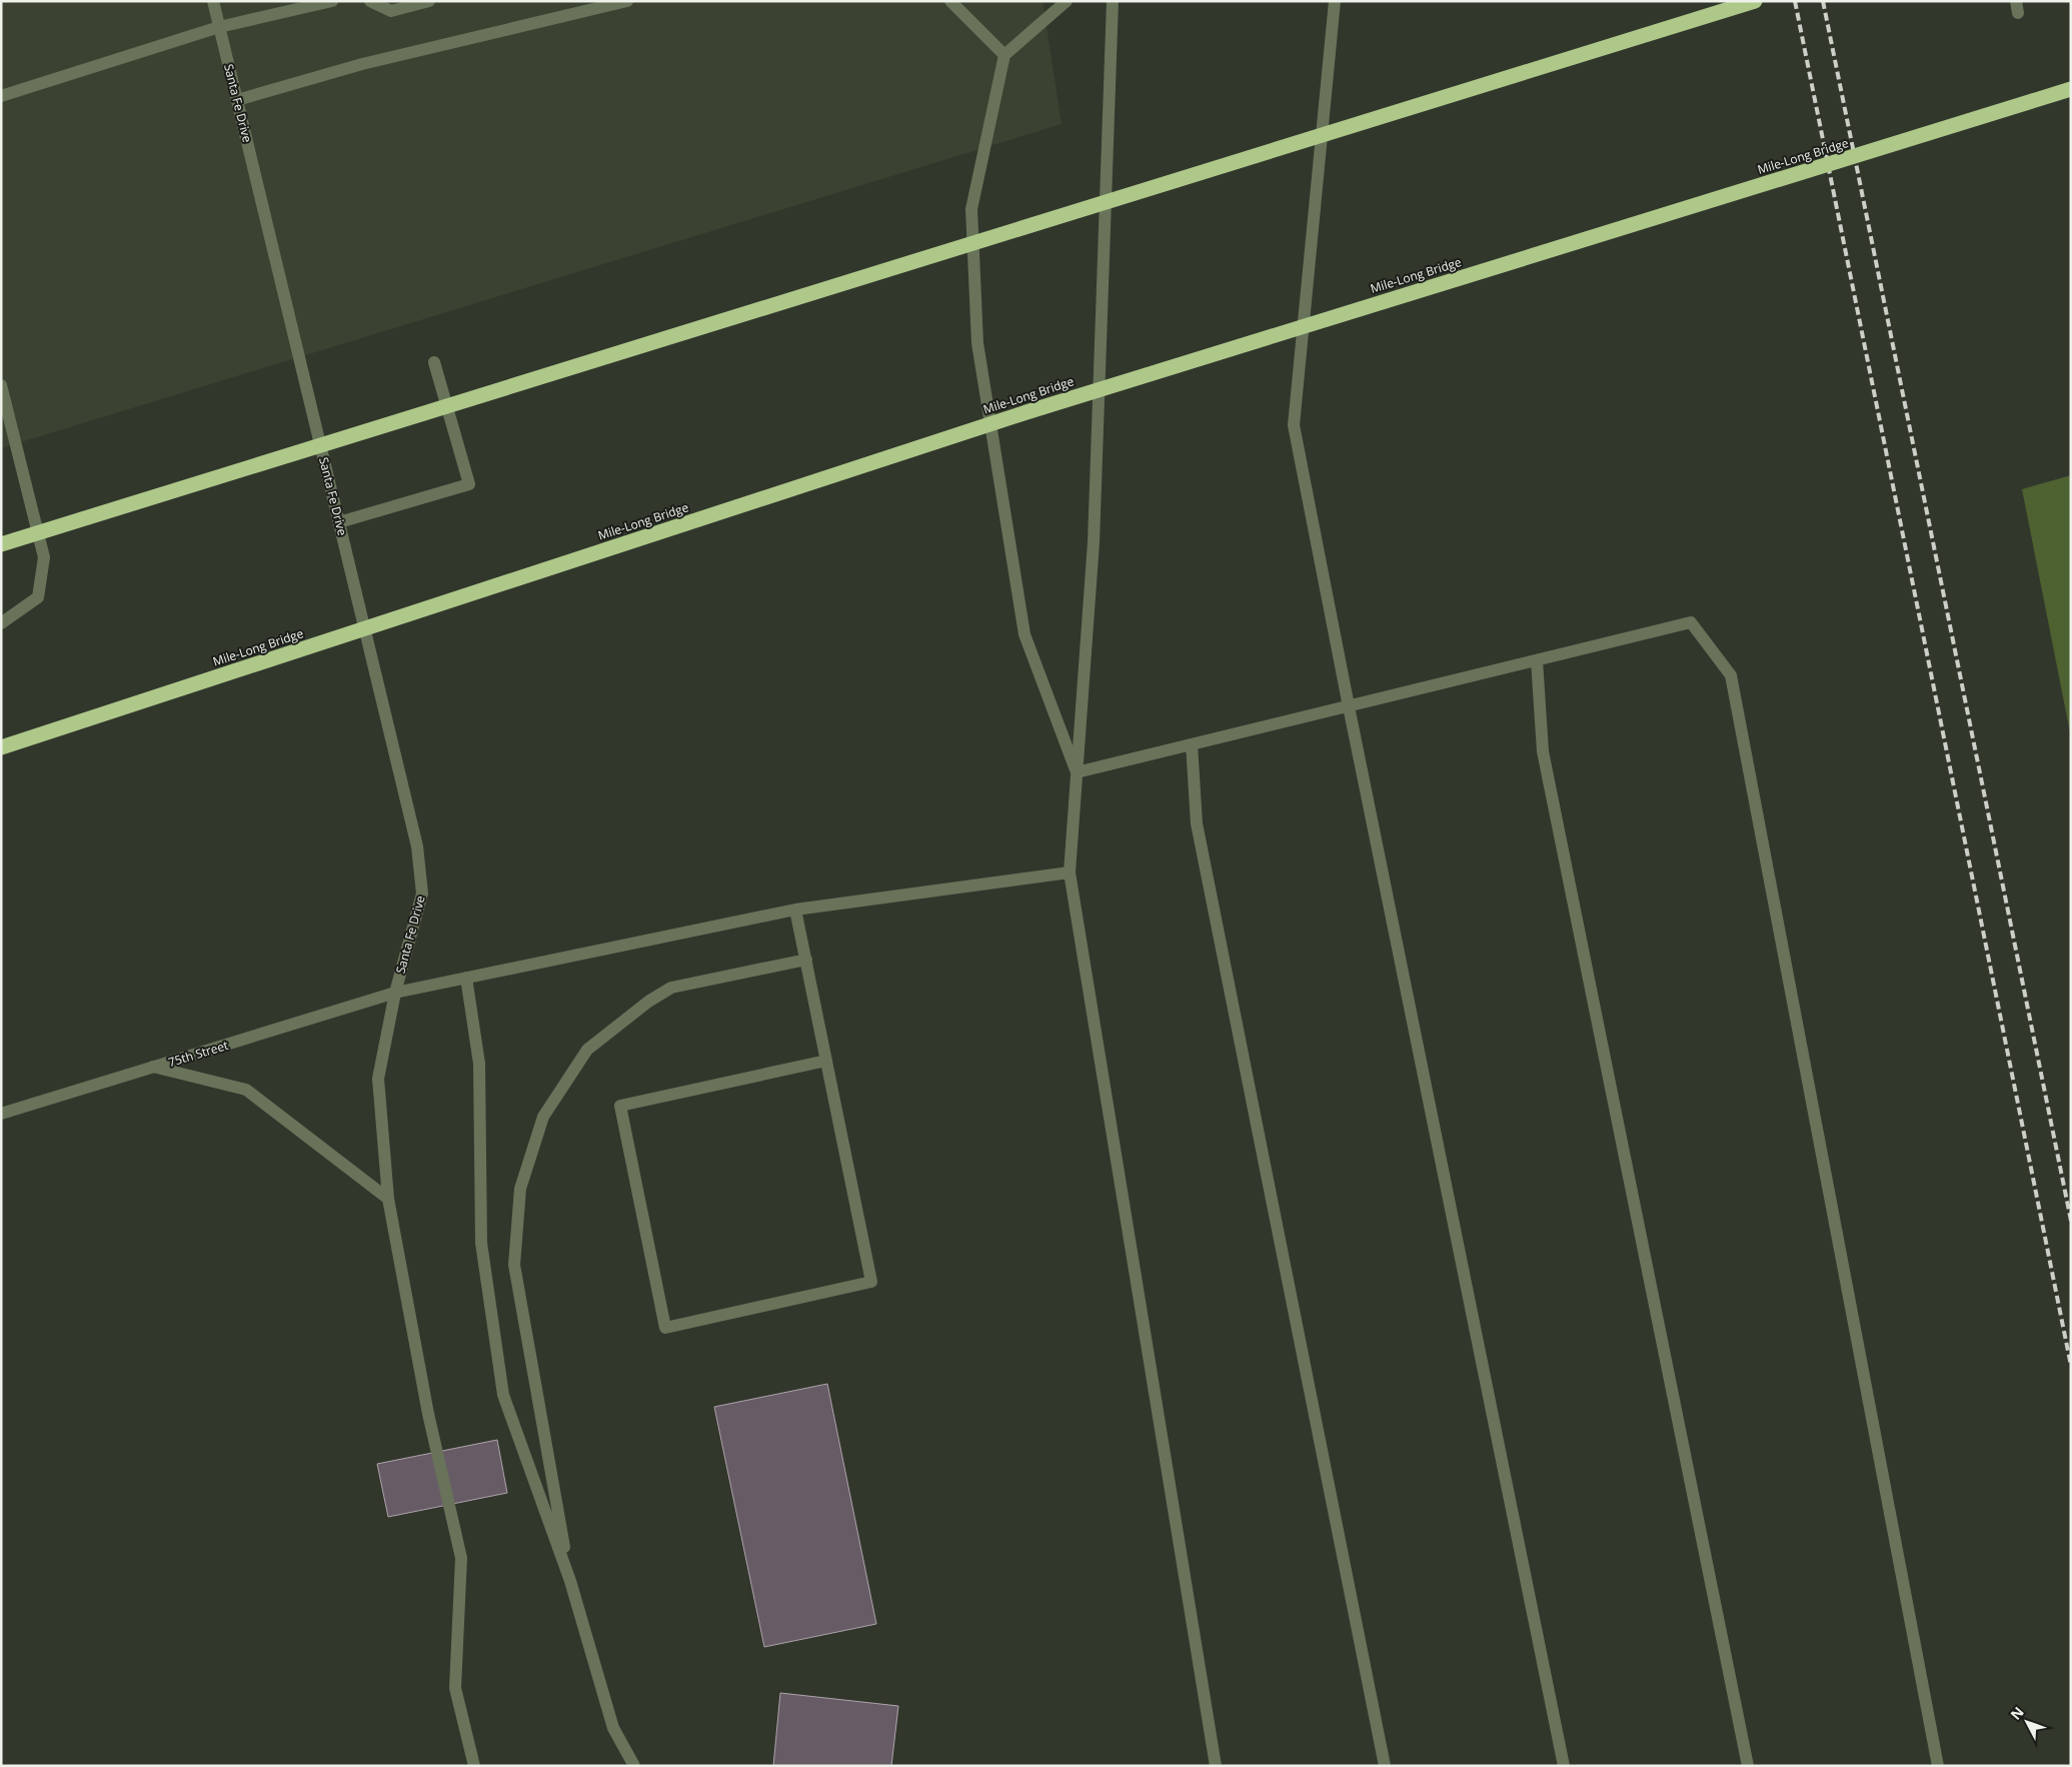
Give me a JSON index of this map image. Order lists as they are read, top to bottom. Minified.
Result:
{"streets":{"highway":["Mile-Long Bridge"],"street":["Santa Fe Drive","75th Street"]},"crossings":[["Santa Fe Drive","75th Street"]],"north":"top left"}
